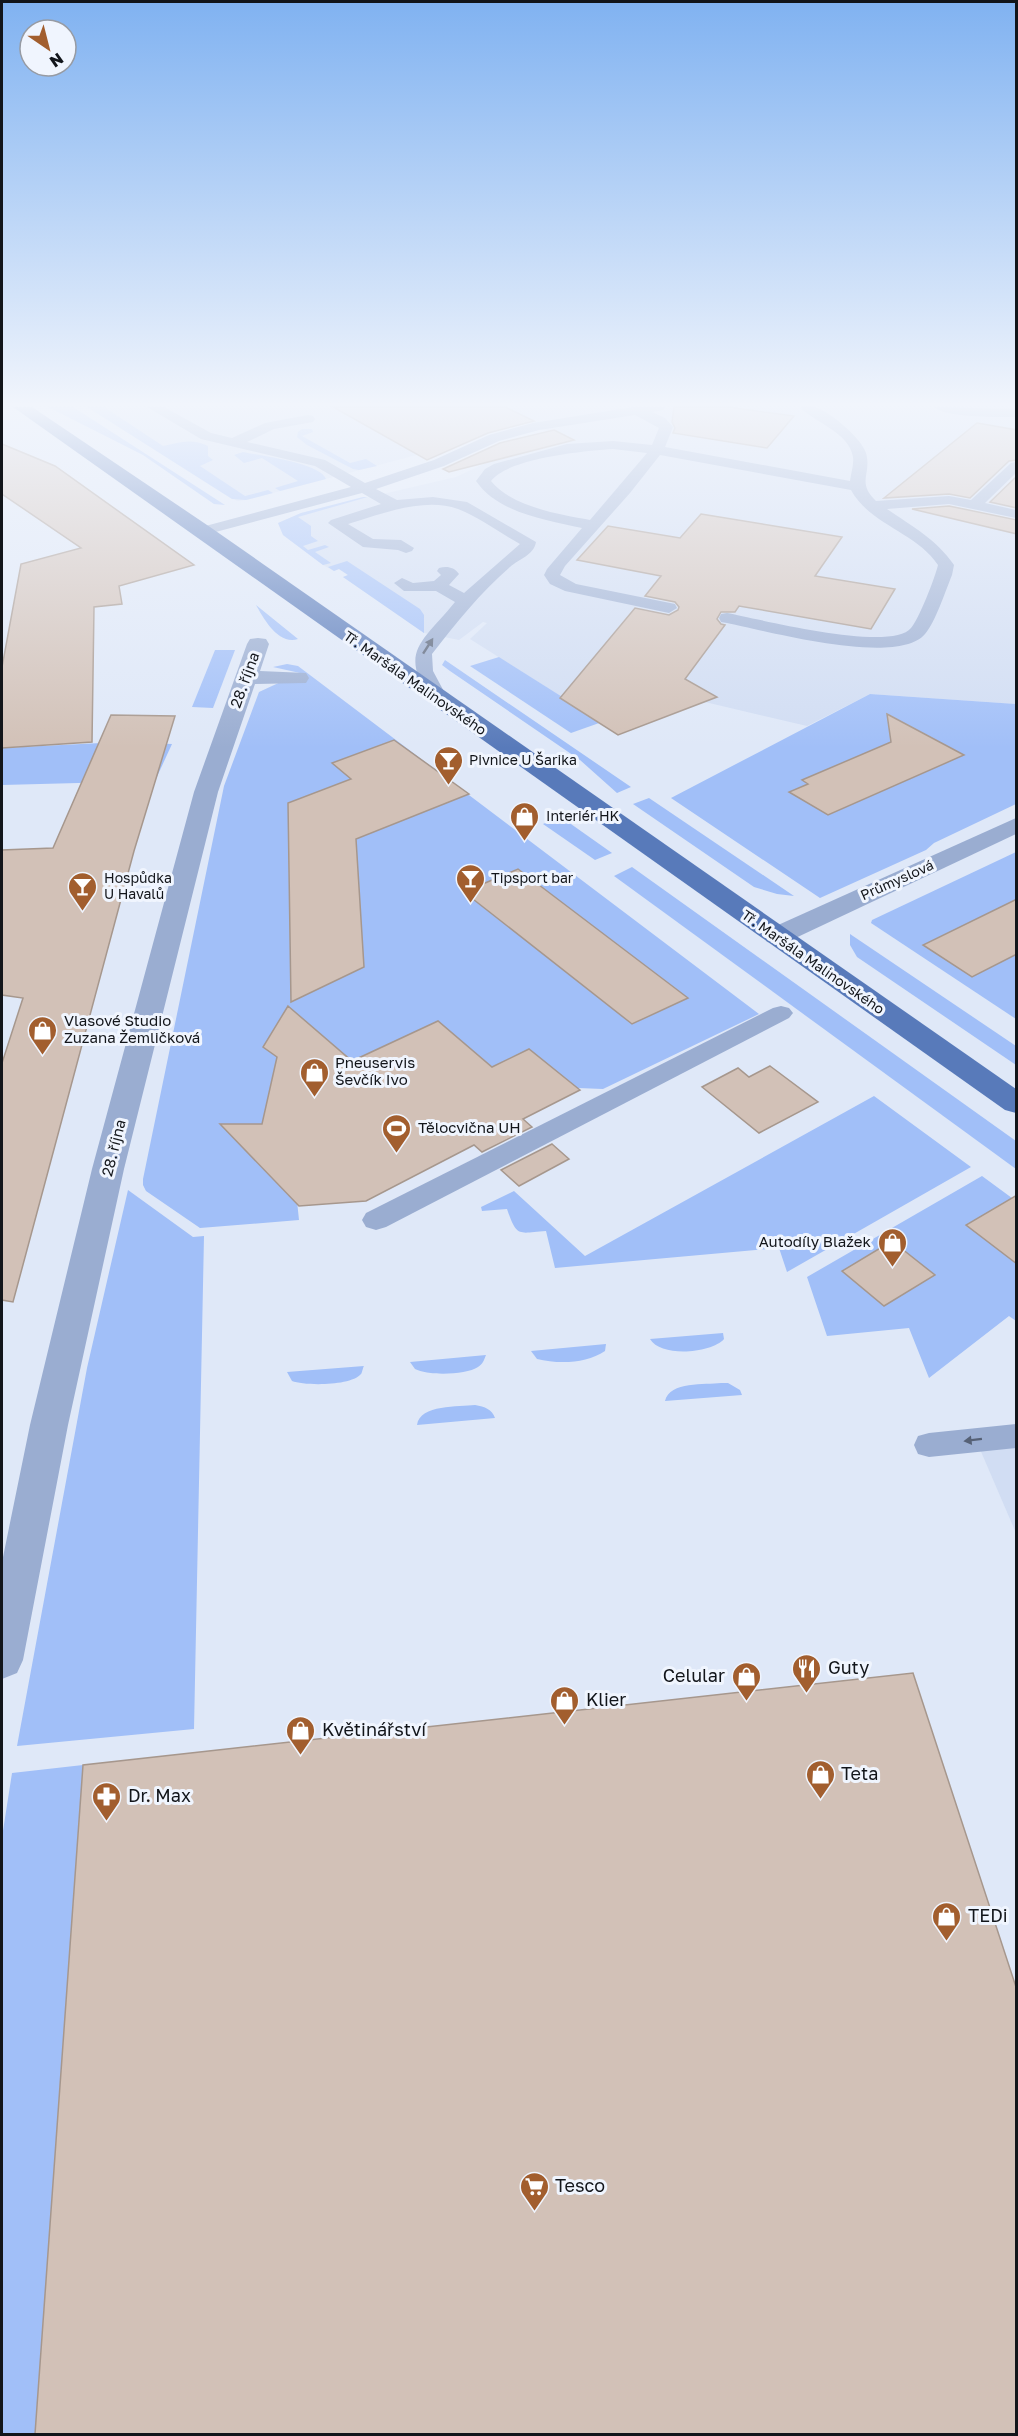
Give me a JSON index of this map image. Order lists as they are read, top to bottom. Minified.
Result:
{"streets":{"main road":["Tř. Maršála Malinovského"],"street":["28. října","Průmyslová"]},"crossings":[["Tř. Maršála Malinovského","Průmyslová"]],"places":{"bar":["Pivnice U Šarika","Tipsport bar","Hospůdka U Havalů"],"shop":["Interiér HK","Vlasové Studio Zuzana Žemličková","Pneuservis Ševčík Ivo","Autodíly Blažek","Celular","Klier","Květinářství","Teta","TEDi"],"sports":["Tělocvična UH"],"restaurant":["Guty"],"pharmacy":["Dr. Max"],"supermarket":["Tesco"]},"north":"bottom right"}
